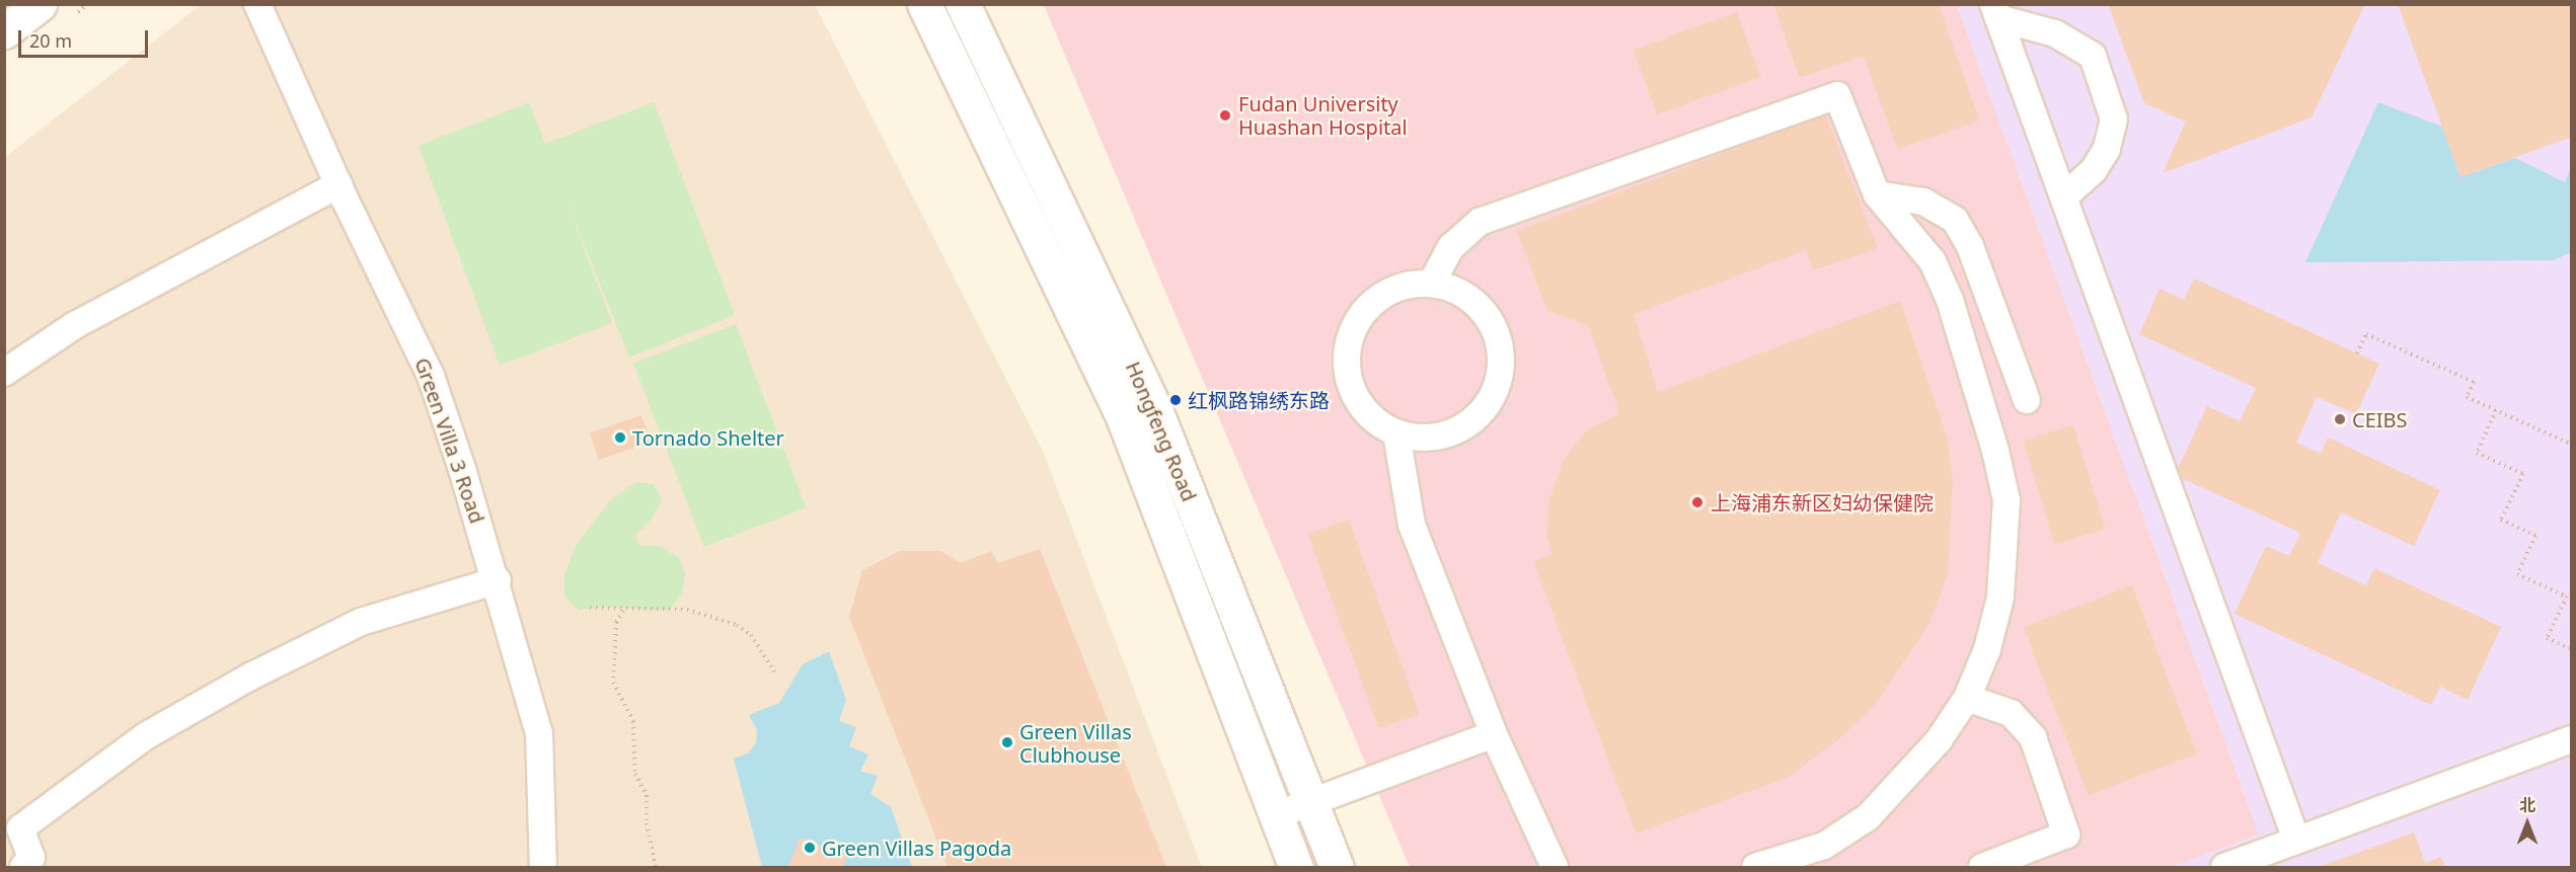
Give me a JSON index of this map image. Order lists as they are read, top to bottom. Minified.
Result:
{"streets":{"street":["Hongfeng Road"],"lane":["Green Villa 3 Road"]},"places":["Fudan University Huashan Hospital","红枫路锦绣东路","CEIBS","Tornado Shelter","上海浦东新区妇幼保健院","Green Villas Clubhouse","Green Villas Pagoda"],"scale_bar":"20 m","north":"top"}
